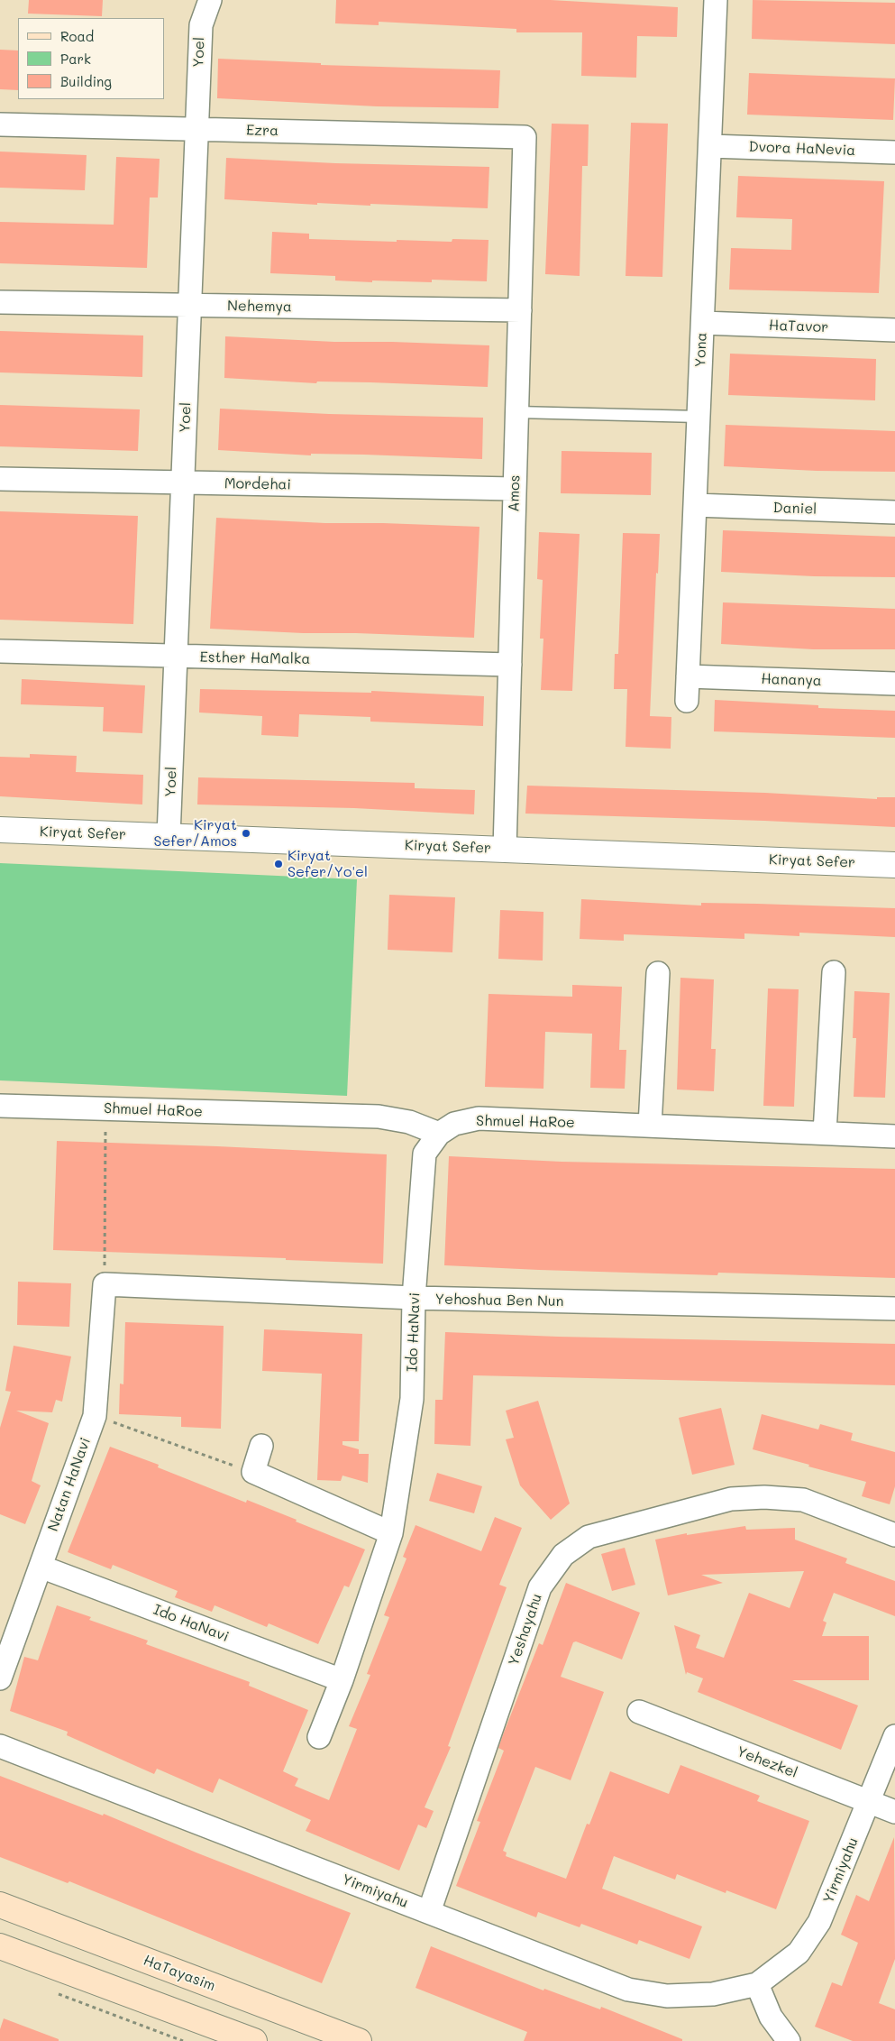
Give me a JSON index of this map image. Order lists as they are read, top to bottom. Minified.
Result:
{"streets":{"main road":["HaTayasim"],"street":["Yoel","Ezra","Dvora HaNevia","Nehemya","HaTavor","Yona","Mordehai","Amos","Daniel","Esther HaMalka","Hananya","Kiryat Sefer","Shmuel HaRoe","Yehoshua Ben Nun","Ido HaNavi","Natan HaNavi","Yeshayahu","Yehezkel","Yirmiyahu"]},"crossings":[["Yoel","Ezra"],["Yoel","Nehemya"],["Yoel","Mordehai"],["Yoel","Esther HaMalka"],["Yoel","Kiryat Sefer"],["Ezra","Amos"],["Dvora HaNevia","Yona"],["Nehemya","Amos"],["HaTavor","Yona"],["Yona","Daniel"],["Yona","Hananya"],["Mordehai","Amos"],["Amos","Esther HaMalka"],["Amos","Kiryat Sefer"],["Shmuel HaRoe","Ido HaNavi"],["Yehoshua Ben Nun","Ido HaNavi"],["Yehoshua Ben Nun","Natan HaNavi"],["Ido HaNavi","Natan HaNavi"],["Yeshayahu","Yirmiyahu"],["Yehezkel","Yirmiyahu"]],"places":["Kiryat Sefer/Amos","Kiryat Sefer/Yo'el"],"legend":["Road","Park","Building"]}
